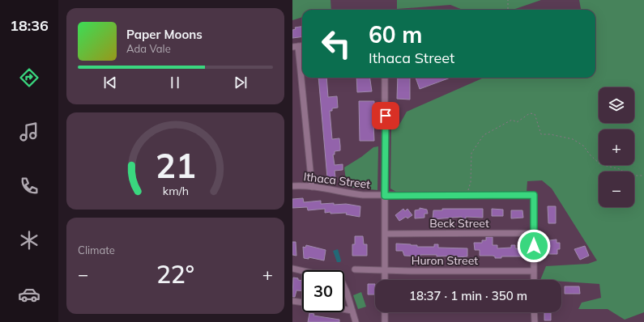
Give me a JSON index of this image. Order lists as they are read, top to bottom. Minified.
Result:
{"streets":{"street":["Ithaca Street","Beck Street","Huron Street"]},"crossings":[["Ithaca Street","Beck Street"]],"page":{"tabs":"18:36","turn":["60 m","Ithaca Street"],"song":["Paper Moons","Ada Vale"],"map_buttons":["+","−"],"tile":"Climate","heat":["−","22°","+"],"limit":"30","trip":"18:37 · 1 min · 350 m","gauge":["21","km/h"]}}
